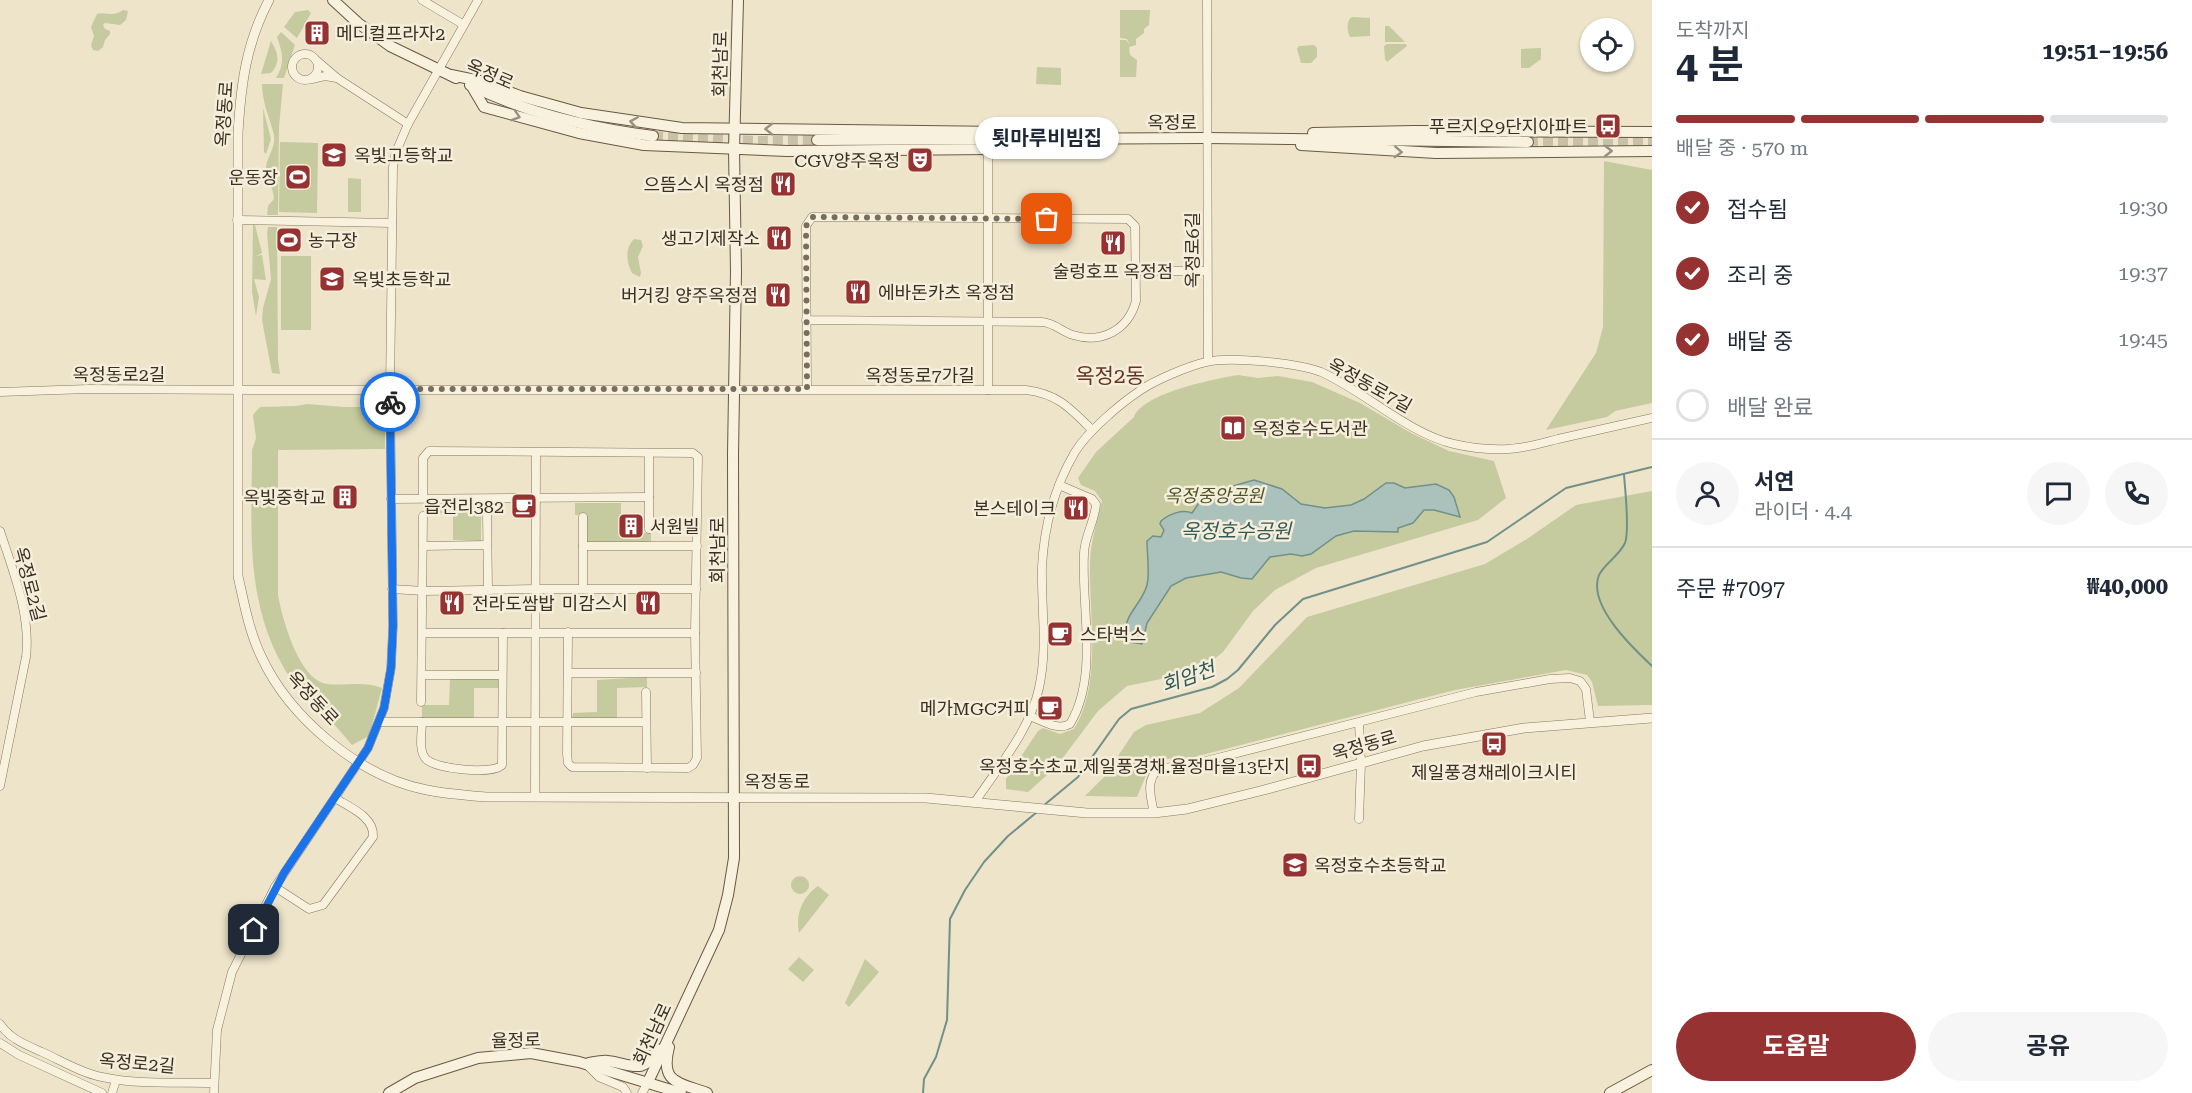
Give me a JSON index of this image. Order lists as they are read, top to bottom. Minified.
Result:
{"streets":{"main road":["회천남로","옥정로","율정로"],"street":["옥정동로","옥정로6길","옥정동로2길","옥정동로7가길","옥정동로7길","옥정로2길"]},"crossings":[["회천남로","옥정동로"],["회천남로","옥정동로7가길"],["회천남로","율정로"],["옥정로","옥정로6길"],["옥정동로","옥정동로2길"],["옥정동로","옥정동로7길"],["옥정로6길","옥정동로7길"],["옥정동로2길","옥정동로7가길"],["옥정동로7가길","옥정동로7길"]],"districts":["옥정2동"],"water":["옥정호수공원","회암천"],"parks":["옥정중앙공원"],"places":{"building":["메디컬프라자2","옥빛중학교","서원빌"],"bus stop":["푸르지오9단지아파트","제일풍경채레이크시티","옥정호수초교.제일풍경채.율정마을13단지"],"school or university":["옥빛고등학교","옥빛초등학교","옥정호수초등학교"],"theatre":["CGV양주옥정"],"sports":["운동장","농구장"],"restaurant":["으뜸스시 옥정점","생고기제작소","술렁호프 옥정점","에바돈카츠 옥정점","버거킹 양주옥정점","본스테이크","전라도쌈밥","미감스시"],"other":["툇마루비빔집"],"library":["옥정호수도서관"],"cafe":["읍전리382","스타벅스","메가MGC커피"]},"page":{"heading":["4 분","도착까지","19:51–19:56"],"panel":["서연","라이더 · 4.4","주문 #7097","₩40,000"],"bar":"배달 중 · 570 m","bubble":"툇마루비빔집","list":[["접수됨","19:30"],["조리 중","19:37"],["배달 중","19:45"],"배달 완료"],"buttons":["도움말","공유"]}}
